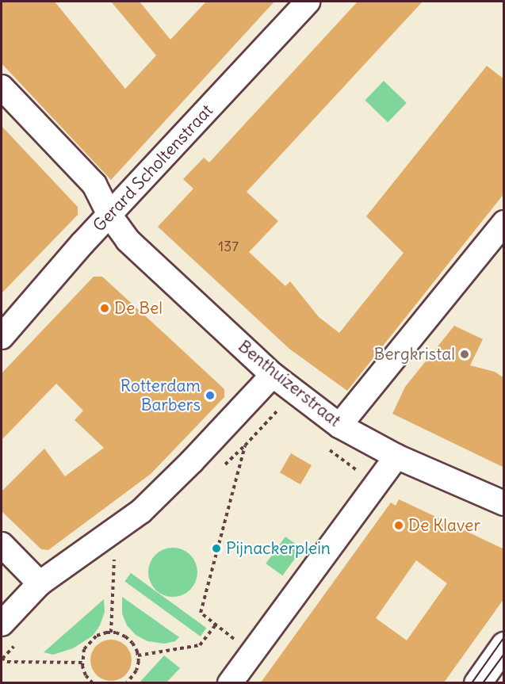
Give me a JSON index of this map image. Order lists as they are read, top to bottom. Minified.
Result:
{"streets":{"street":["Gerard Scholtenstraat","Benthuizerstraat"]},"crossings":[["Gerard Scholtenstraat","Benthuizerstraat"]],"places":["De Bel","Bergkristal","Rotterdam Barbers","De Klaver","Pijnackerplein"],"house_numbers":["137"]}
